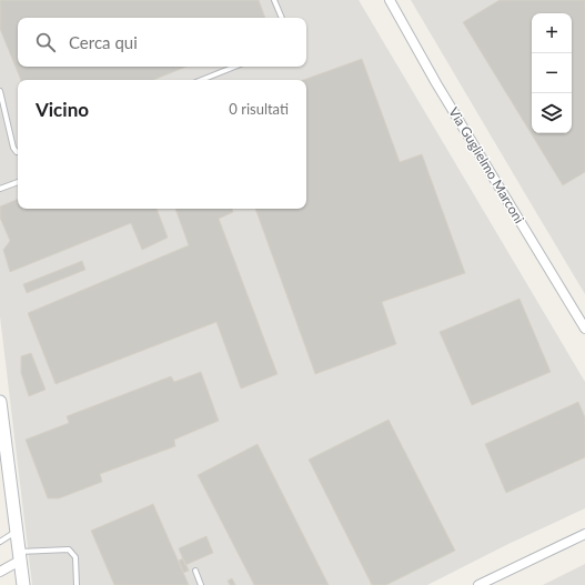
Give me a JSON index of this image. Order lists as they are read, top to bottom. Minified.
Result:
{"streets":{"street":["Via Guglielmo Marconi"]},"page":{"map_buttons":["+","−"],"search":"Cerca qui","heading":["Vicino","0 risultati"]}}
